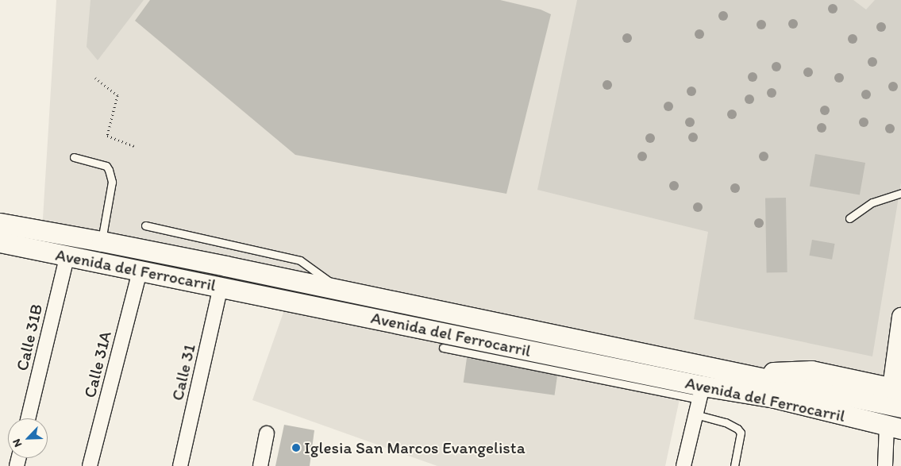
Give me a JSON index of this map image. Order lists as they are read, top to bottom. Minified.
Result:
{"streets":{"main road":["Avenida del Ferrocarril"],"street":["Calle 31B","Calle 31A","Calle 31"]},"crossings":[["Avenida del Ferrocarril","Calle 31B"],["Avenida del Ferrocarril","Calle 31A"],["Avenida del Ferrocarril","Calle 31"]],"places":["Iglesia San Marcos Evangelista"],"north":"bottom left"}
